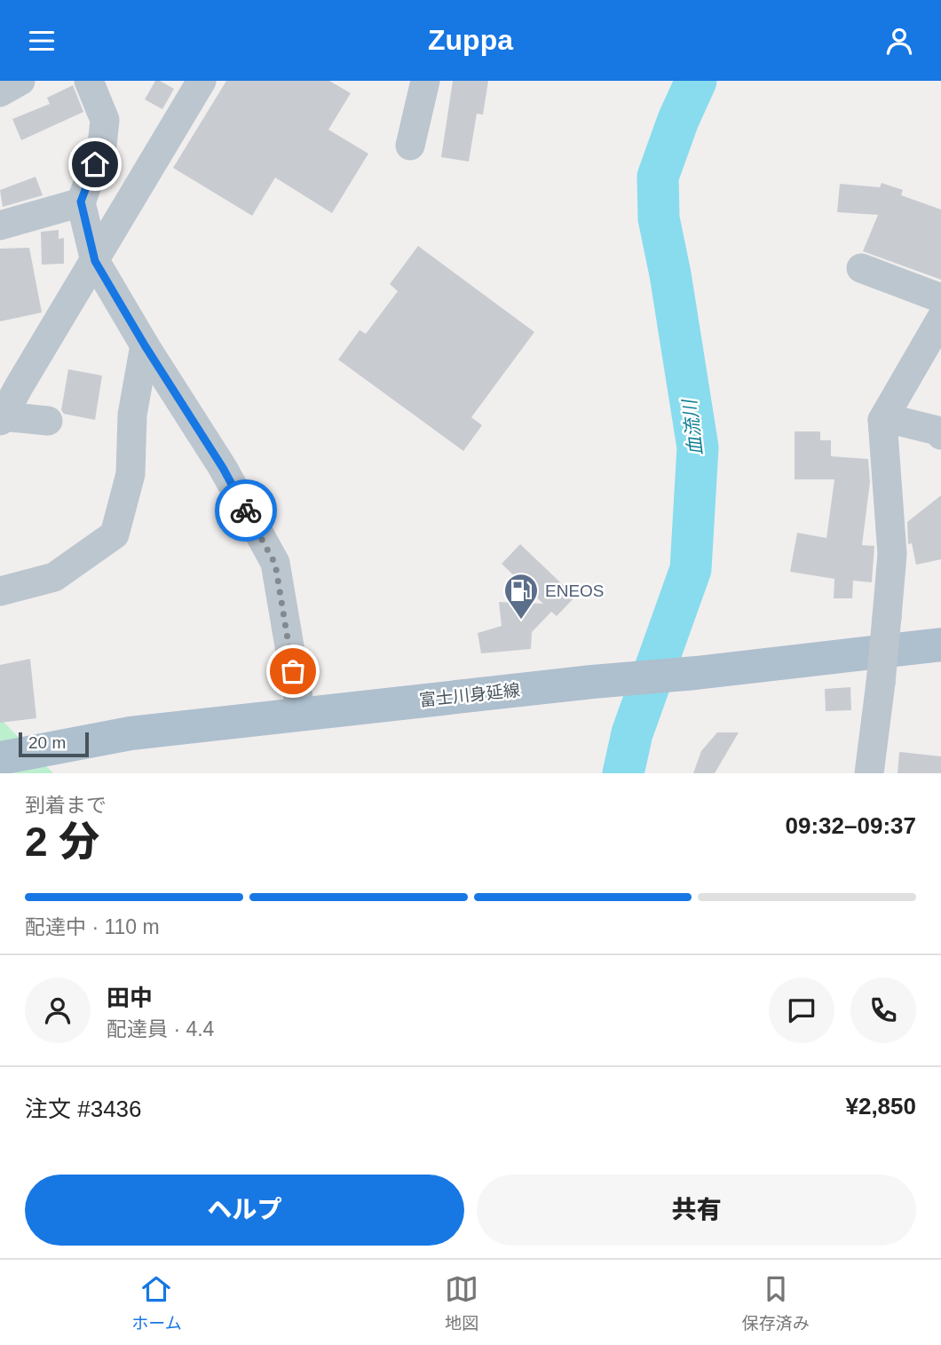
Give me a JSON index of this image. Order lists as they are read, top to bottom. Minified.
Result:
{"streets":{"main road":["富士川身延線"]},"water":["血流川"],"places":{"fuel station":["ENEOS"]},"scale_bar":"20 m","page":{"header":"Zuppa","scale":"20 m","heading":["2 分","到着まで","09:32–09:37"],"panel":["田中","配達員 · 4.4","注文 #3436","¥2,850"],"bar":"配達中 · 110 m","buttons":["ヘルプ","共有"],"tabs":["ホーム","地図","保存済み"]}}
